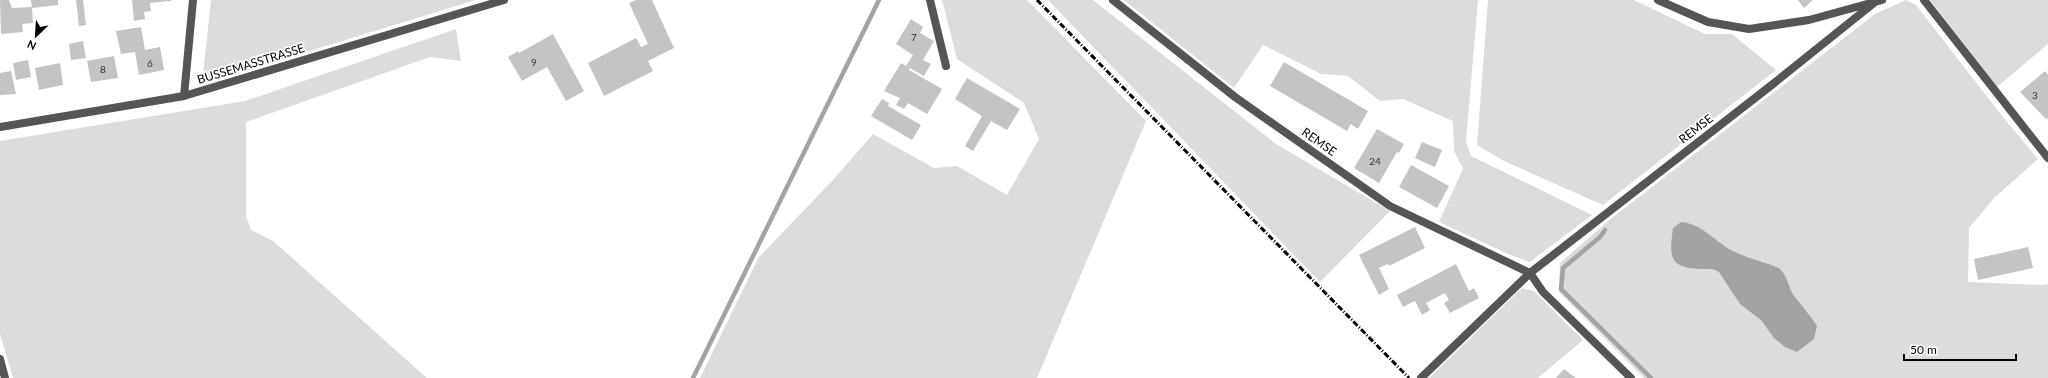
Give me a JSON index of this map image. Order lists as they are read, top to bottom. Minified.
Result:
{"streets":{"street":["BUSSEMASSTRASSE","REMSE"]},"house_numbers":["7","9","6","8","3","24"],"scale_bar":"50 m","north":"bottom left"}
